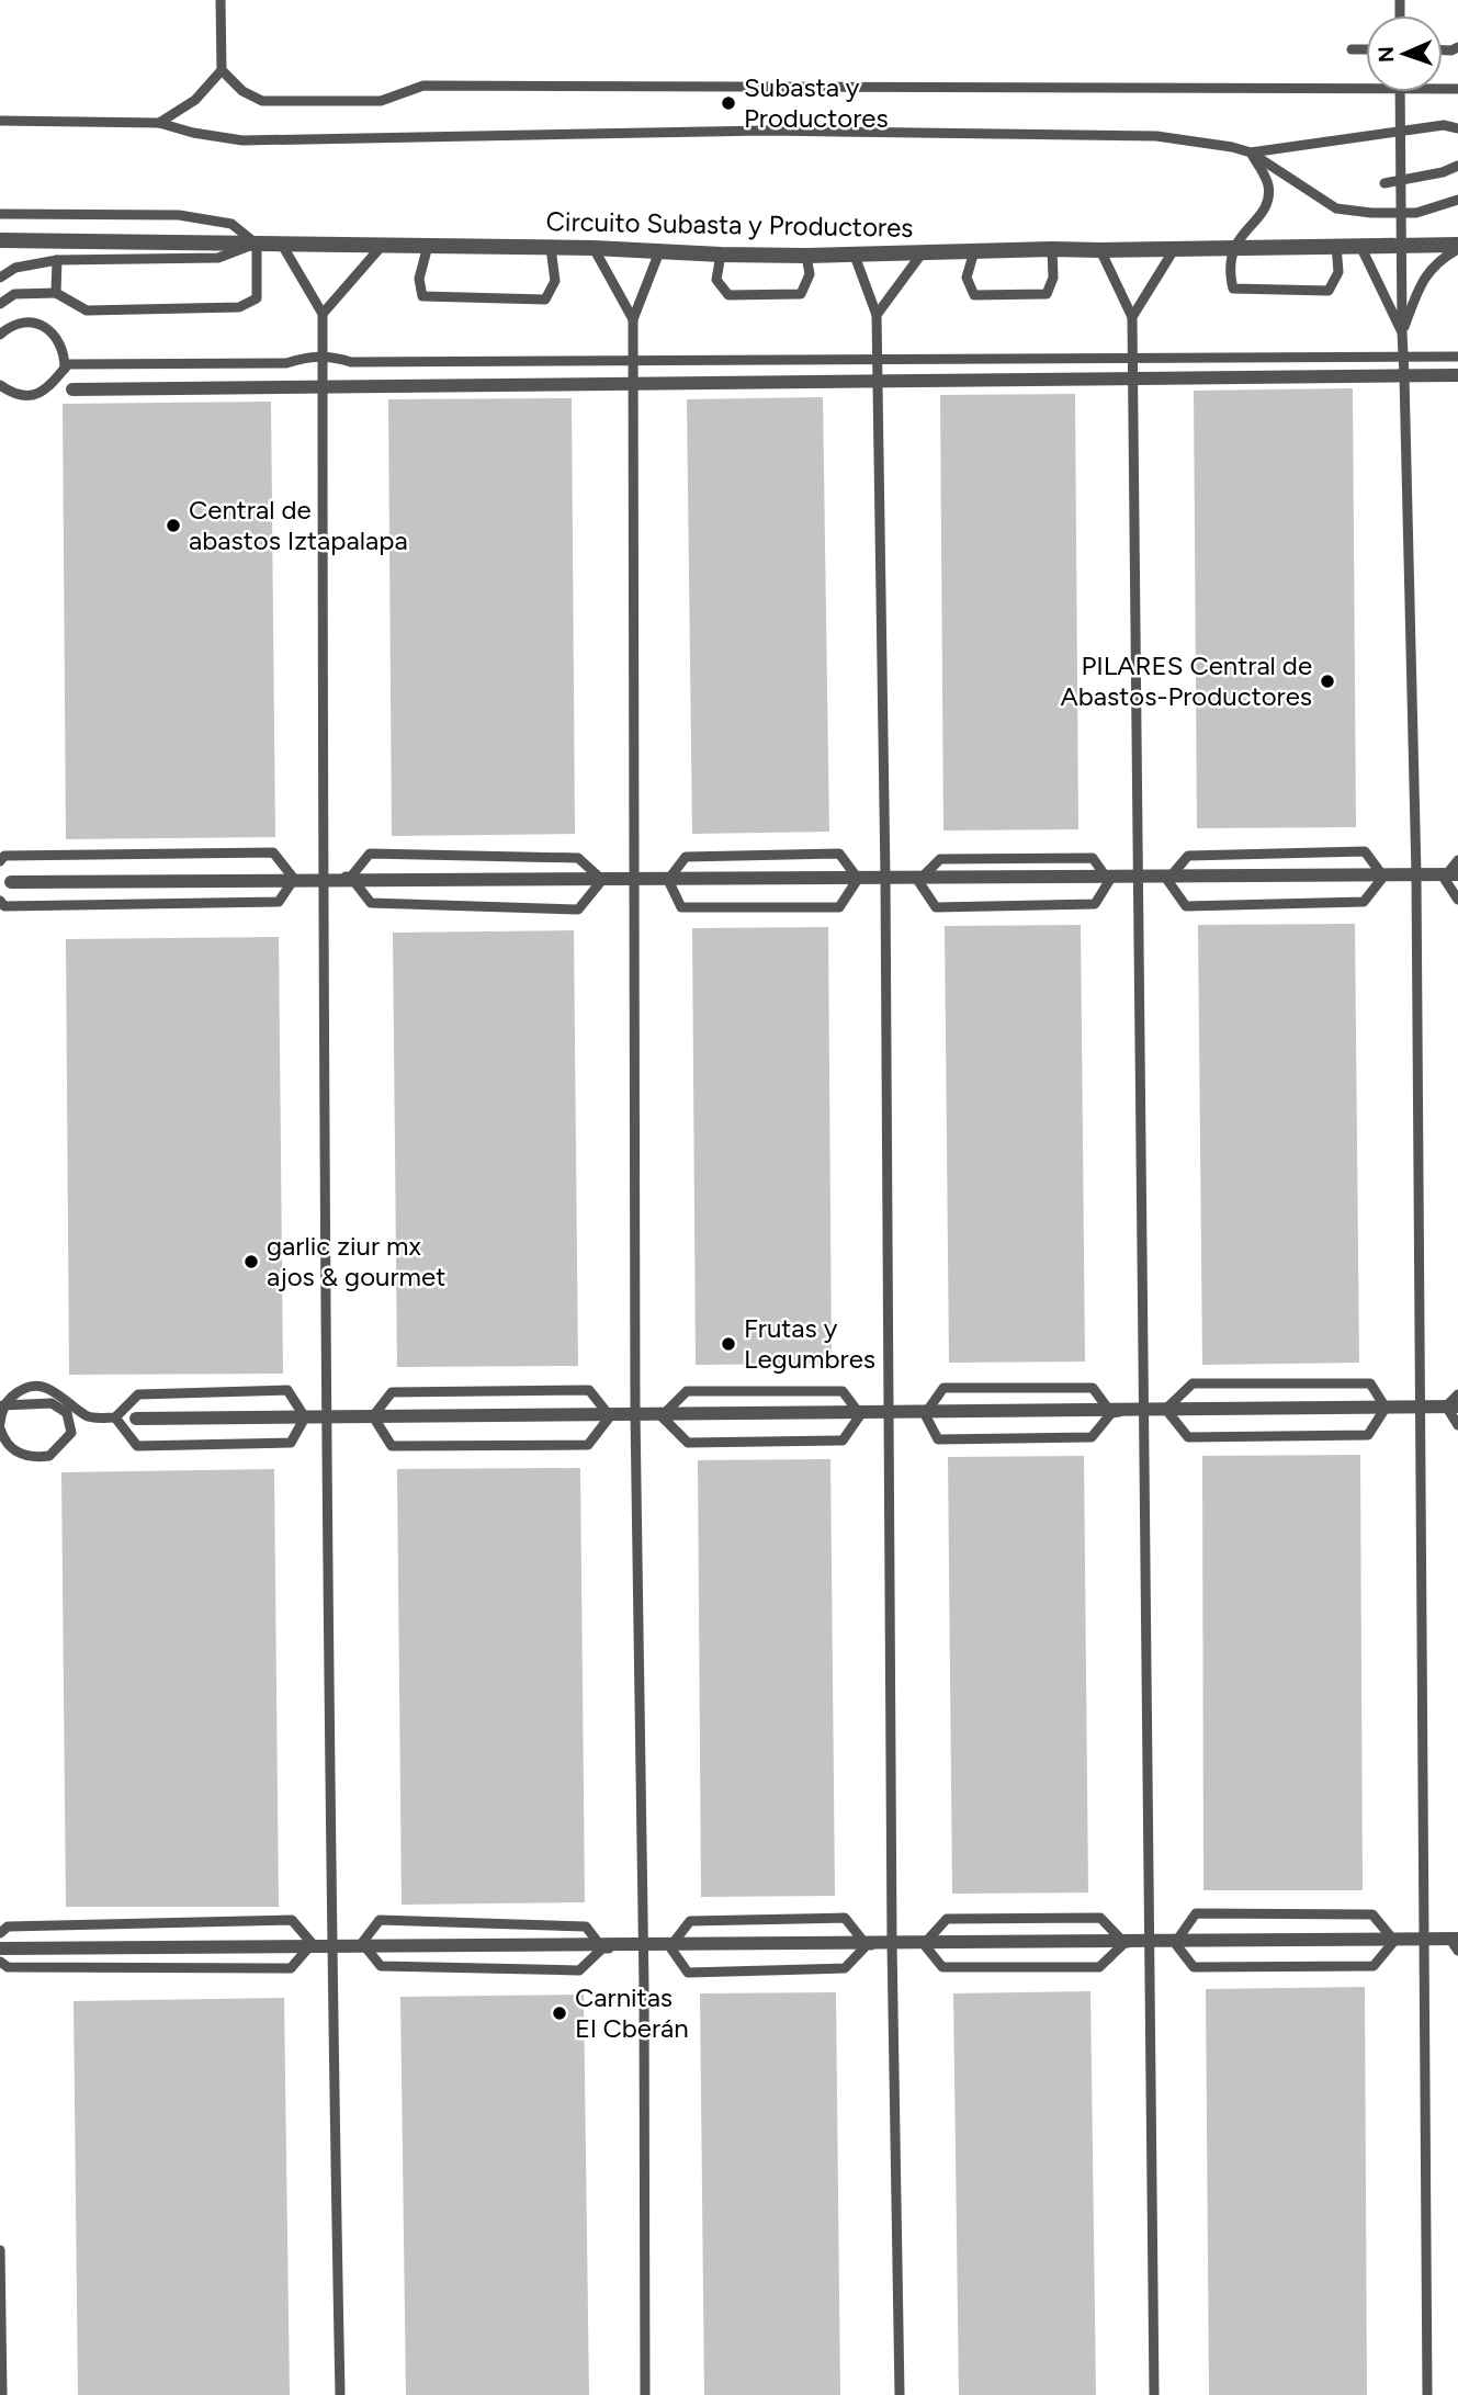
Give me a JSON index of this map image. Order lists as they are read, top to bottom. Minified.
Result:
{"streets":{"street":["Circuito Subasta y Productores"]},"places":["Subasta y Productores","Central de abastos Iztapalapa","PILARES Central de Abastos-Productores","garlic ziur mx ajos & gourmet","Frutas y Legumbres","Carnitas El Cberán"],"north":"left"}
